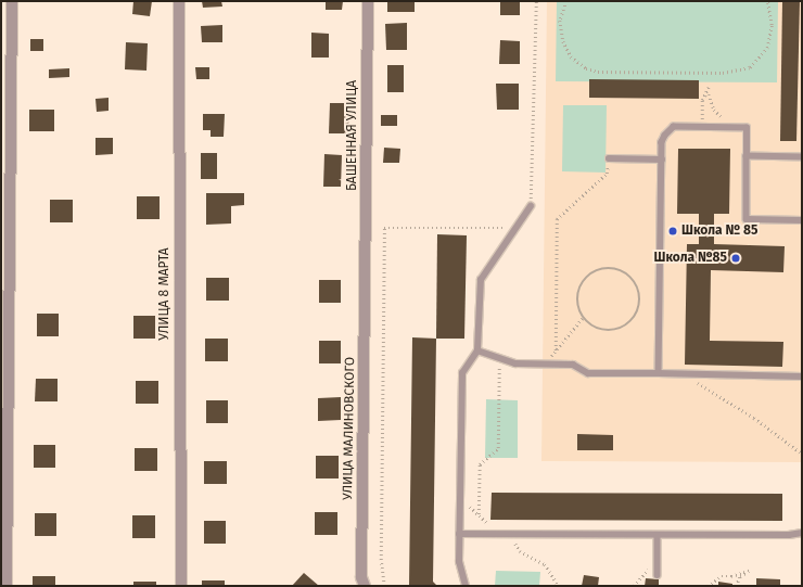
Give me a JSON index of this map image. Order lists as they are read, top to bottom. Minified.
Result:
{"streets":{"street":["БАШЕННАЯ УЛИЦА","УЛИЦА 8 МАРТА","УЛИЦА МАЛИНОВСКОГО"]},"crossings":[["БАШЕННАЯ УЛИЦА","УЛИЦА МАЛИНОВСКОГО"]],"places":["Школа № 85","Школа №85"]}
